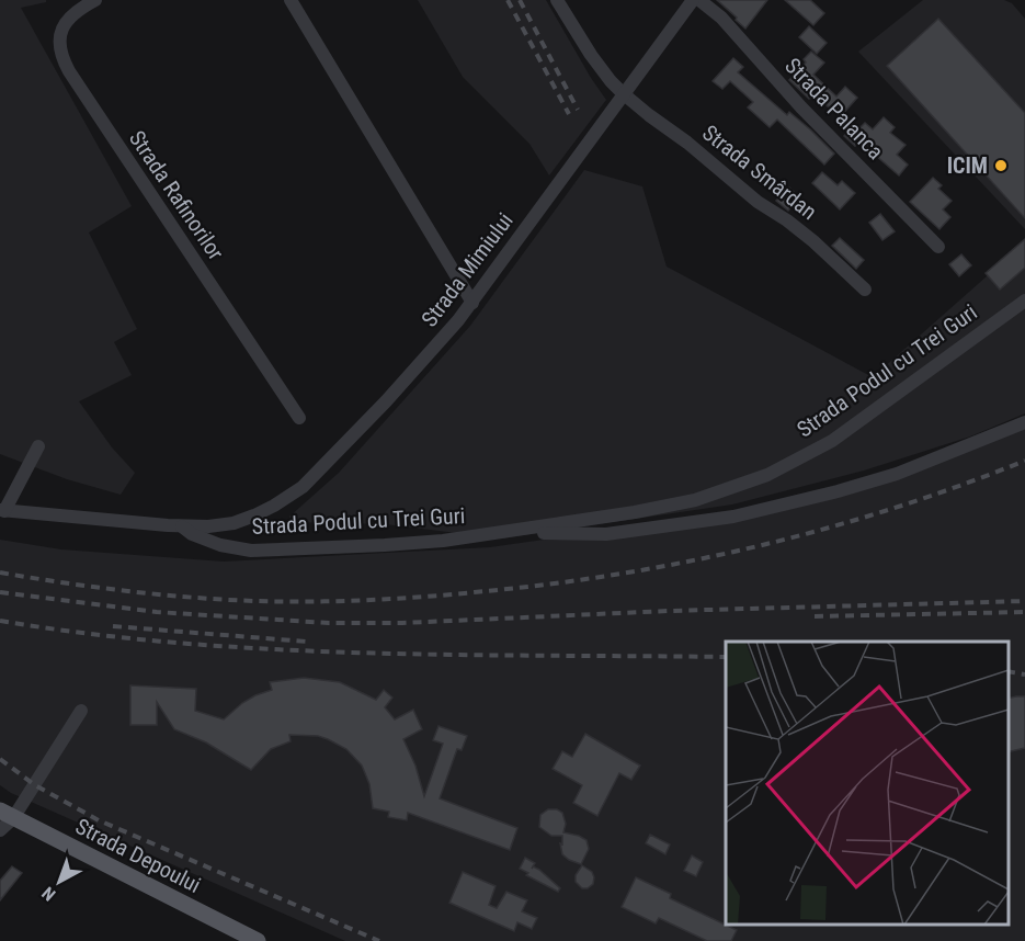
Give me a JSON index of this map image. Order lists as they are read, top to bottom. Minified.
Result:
{"streets":{"main road":["Strada Depoului"],"street":["Strada Palanca","Strada Smârdan","Strada Rafinorilor","Strada Mimiului","Strada Podul cu Trei Guri"]},"crossings":[["Strada Smârdan","Strada Mimiului"],["Strada Mimiului","Strada Podul cu Trei Guri"]],"places":["ICIM"],"north":"bottom left"}
